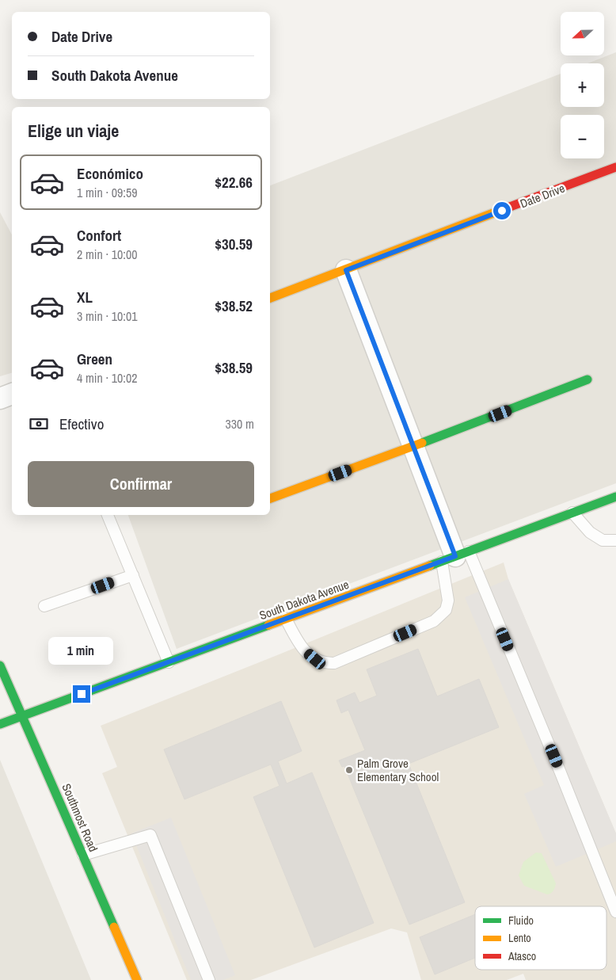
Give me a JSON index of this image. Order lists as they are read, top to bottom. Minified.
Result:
{"streets":{"street":["Date Drive","South Dakota Avenue","Southmost Road"]},"crossings":[["South Dakota Avenue","Southmost Road"]],"places":["Palm Grove Elementary School"],"legend":["Fluido","Lento","Atasco"],"north":"left","page":{"map_buttons":["+","−"],"banner":["Date Drive","South Dakota Avenue"],"heading":"Elige un viaje","list":[{"name":"Económico","note":"1 min · 09:59","value":"$22.66"},{"name":"Confort","note":"2 min · 10:00","value":"$30.59"},{"name":"XL","note":"3 min · 10:01","value":"$38.52"},{"name":"Green","note":"4 min · 10:02","value":"$38.59"}],"pay":["Efectivo","330 m"],"buttons":"Confirmar","bubble":"1 min"}}
